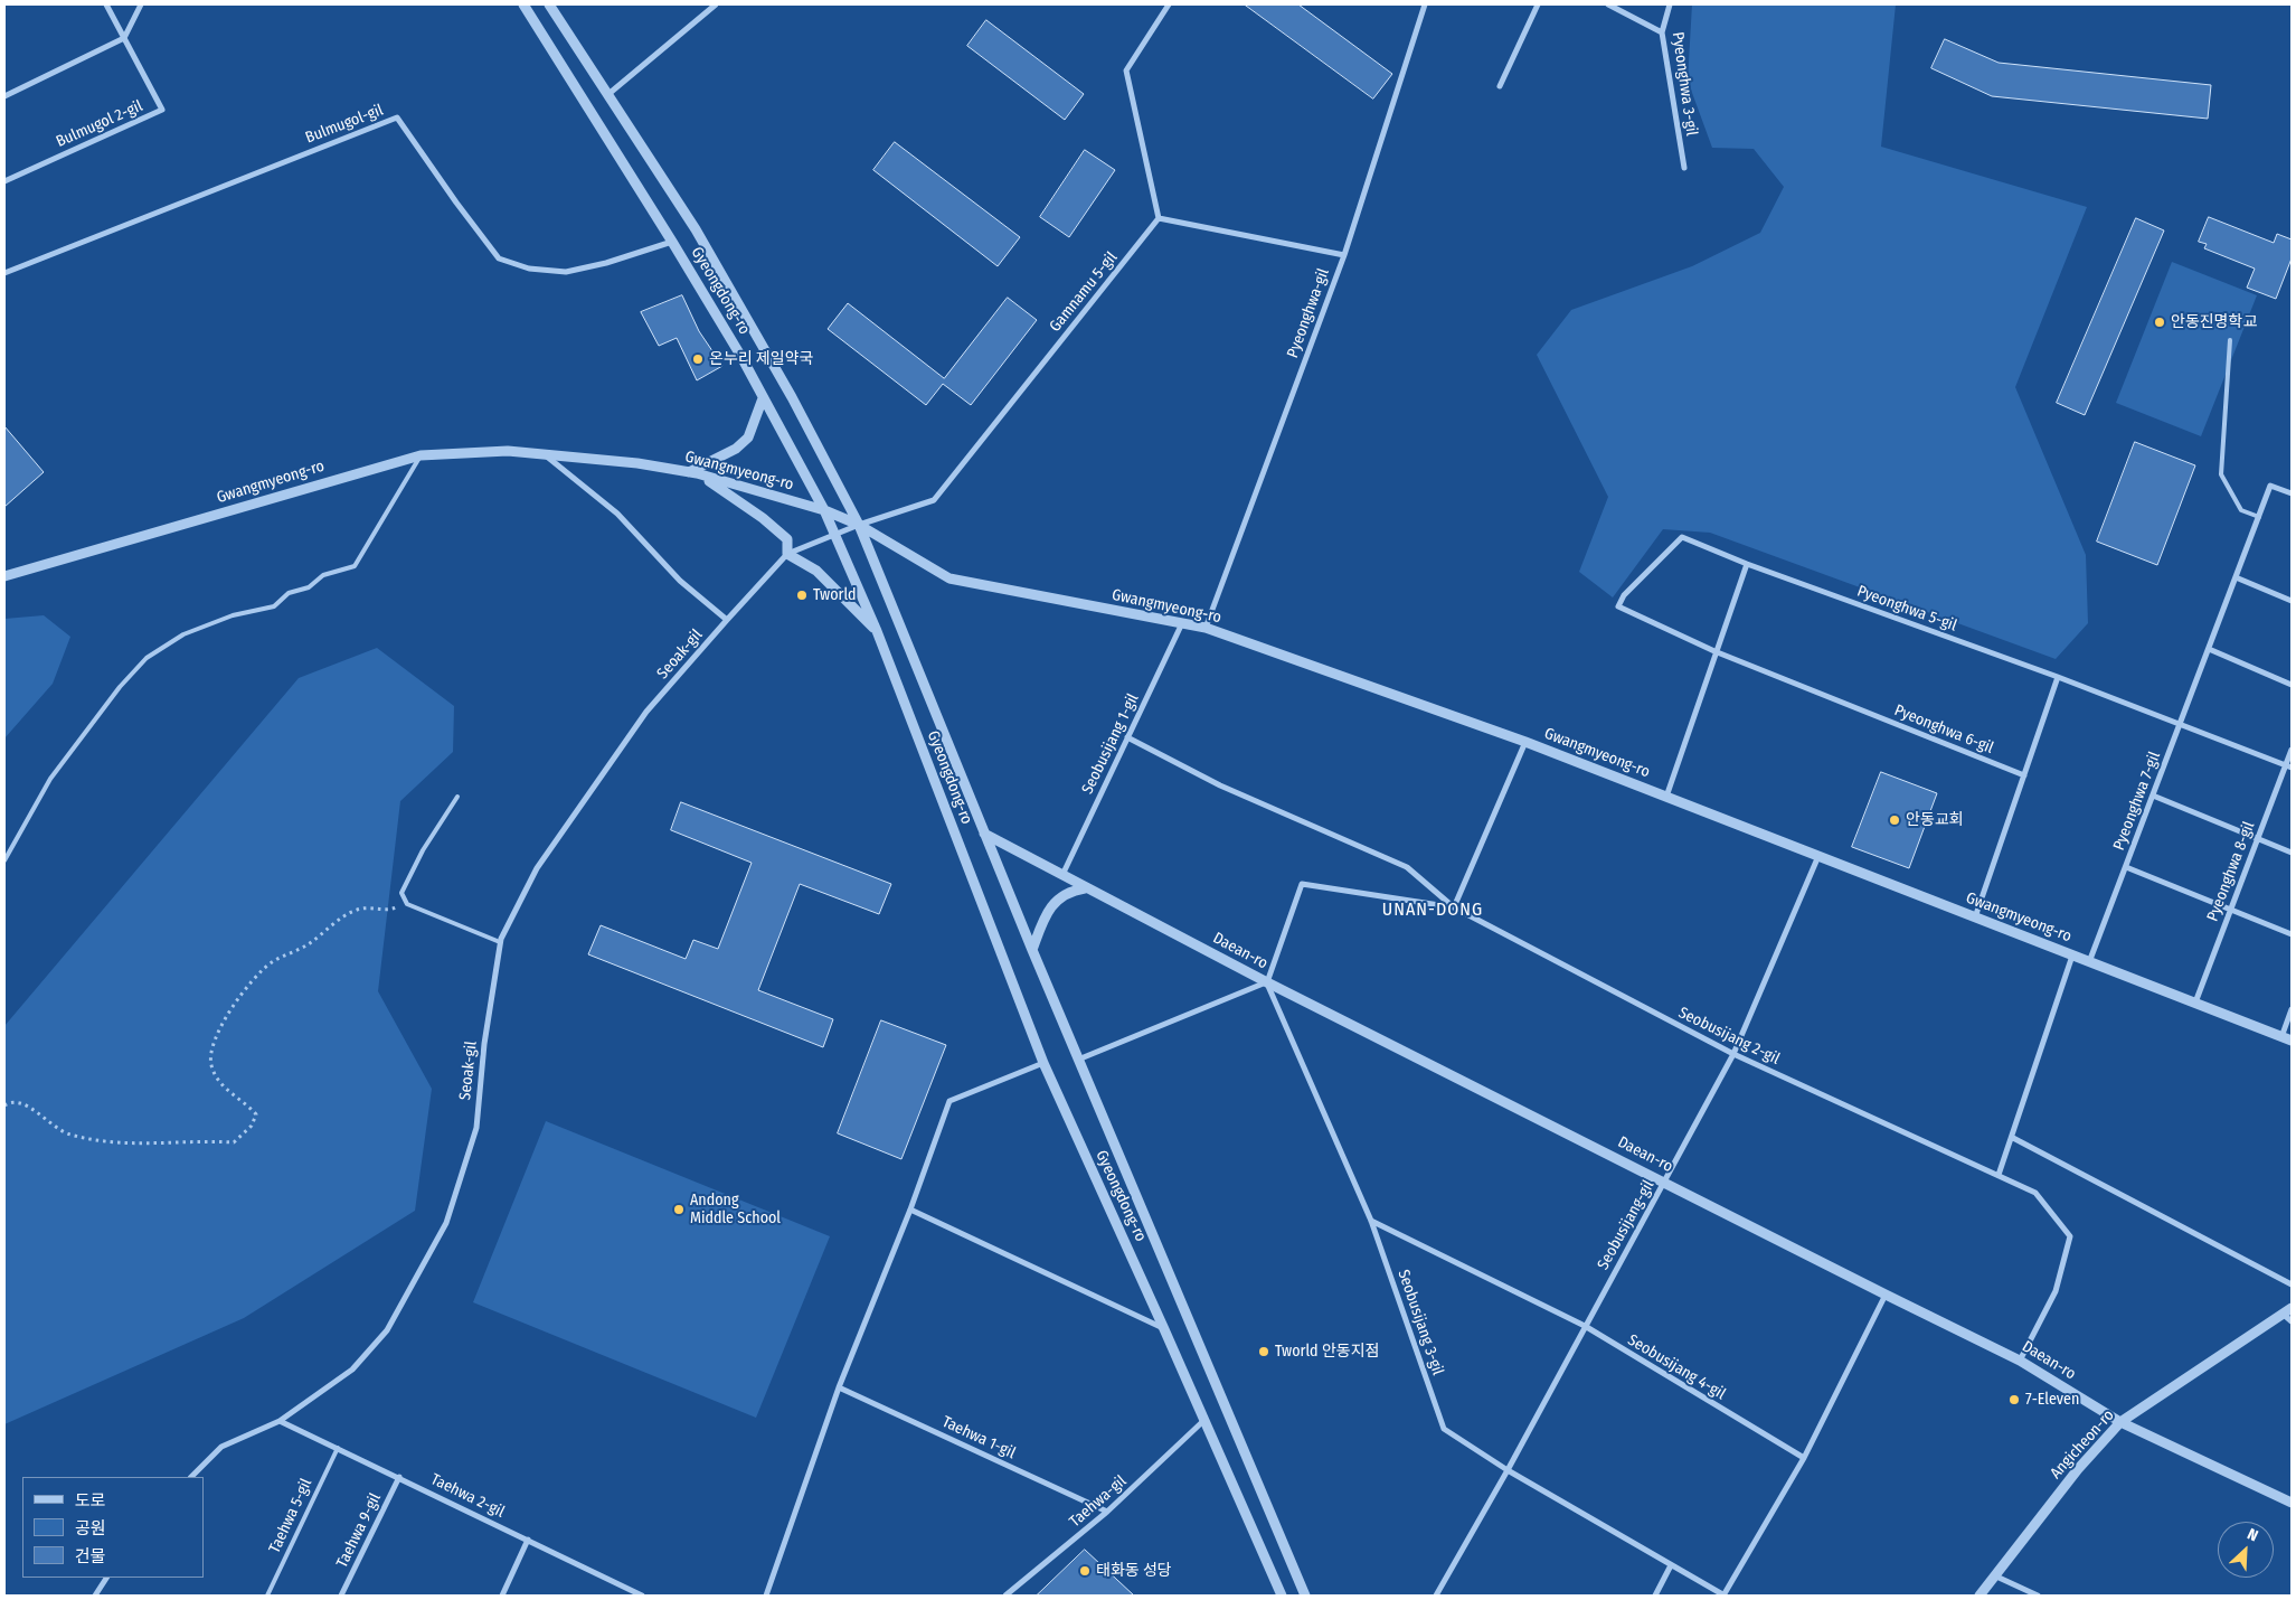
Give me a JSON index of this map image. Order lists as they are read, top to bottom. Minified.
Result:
{"streets":{"street":["Pyeonghwa 3-gil","Bulmugol 2-gil","Bulmugol-gil","Gyeongdong-ro","Gamnamu 5-gil","Pyeonghwa-gil","Gwangmyeong-ro","Pyeonghwa 5-gil","Seoak-gil","Pyeonghwa 6-gil","Seobusijang 1-gil","Pyeonghwa 7-gil","Pyeonghwa 8-gil","Daean-ro","Seobusijang 2-gil","Seobusijang-gil","Seobusijang 3-gil","Seobusijang 4-gil","Taehwa 1-gil","Angicheon-ro","Taehwa 2-gil","Taehwa-gil","Taehwa 9-gil"],"lane":["Taehwa 5-gil"]},"crossings":[["Bulmugol-gil","Gyeongdong-ro"],["Gyeongdong-ro","Gamnamu 5-gil"],["Gyeongdong-ro","Gwangmyeong-ro"],["Gyeongdong-ro","Seoak-gil"],["Gyeongdong-ro","Daean-ro"],["Gyeongdong-ro","Taehwa-gil"],["Gamnamu 5-gil","Gwangmyeong-ro"],["Gamnamu 5-gil","Seoak-gil"],["Pyeonghwa-gil","Gwangmyeong-ro"],["Gwangmyeong-ro","Seoak-gil"],["Gwangmyeong-ro","Seobusijang 1-gil"],["Gwangmyeong-ro","Pyeonghwa 7-gil"],["Gwangmyeong-ro","Pyeonghwa 8-gil"],["Gwangmyeong-ro","Seobusijang-gil"],["Pyeonghwa 5-gil","Pyeonghwa 6-gil"],["Pyeonghwa 5-gil","Pyeonghwa 7-gil"],["Pyeonghwa 5-gil","Pyeonghwa 8-gil"],["Seoak-gil","Taehwa 2-gil"],["Seobusijang 1-gil","Daean-ro"],["Daean-ro","Seobusijang 2-gil"],["Daean-ro","Seobusijang-gil"],["Daean-ro","Seobusijang 3-gil"],["Daean-ro","Angicheon-ro"],["Seobusijang 2-gil","Seobusijang-gil"],["Seobusijang 2-gil","Seobusijang 3-gil"],["Seobusijang-gil","Seobusijang 3-gil"],["Seobusijang-gil","Seobusijang 4-gil"],["Seobusijang 3-gil","Seobusijang 4-gil"],["Taehwa 1-gil","Taehwa-gil"],["Taehwa 2-gil","Taehwa 5-gil"],["Taehwa 2-gil","Taehwa 9-gil"]],"districts":["UNAN-DONG"],"places":["안동진명학교","온누리 제일약국","Tworld","안동교회","Andong Middle School","Tworld 안동지점","7-Eleven","태화동 성당"],"legend":["도로","공원","건물"],"north":"top right"}
